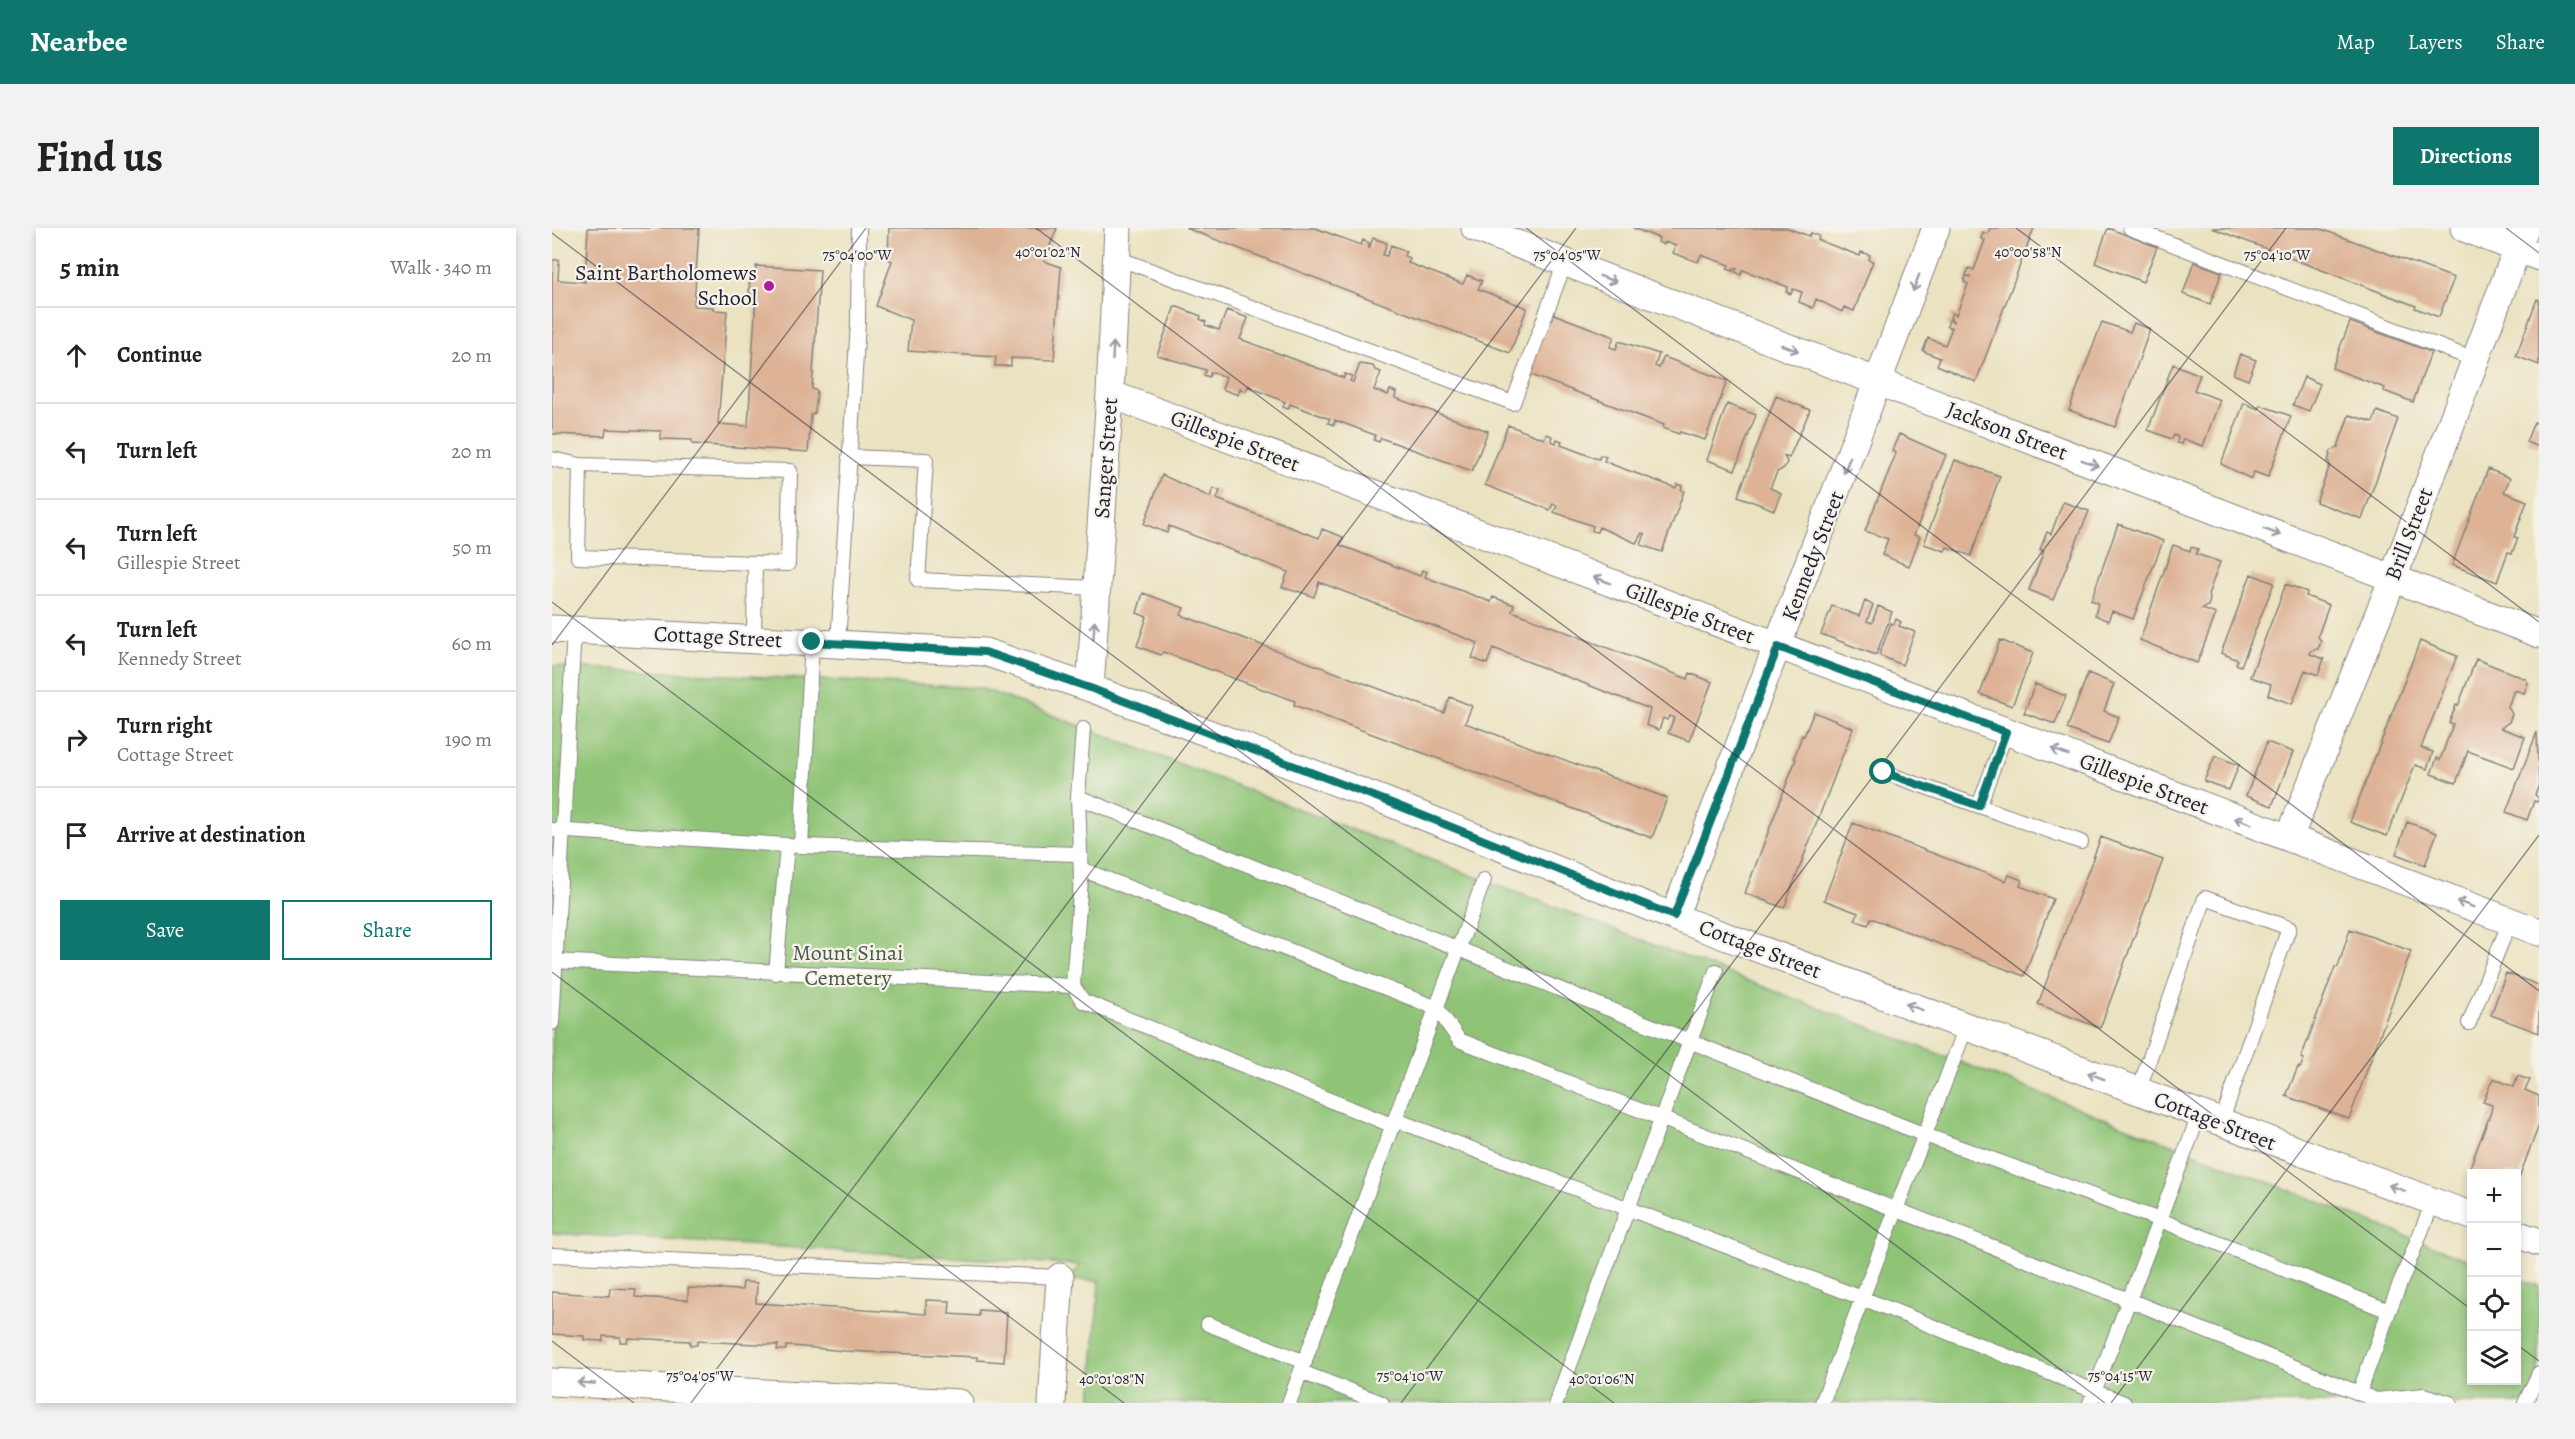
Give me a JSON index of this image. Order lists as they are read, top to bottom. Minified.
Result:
{"streets":{"street":["Jackson Street","Gillespie Street","Sanger Street","Brill Street","Kennedy Street","Cottage Street"]},"crossings":[["Jackson Street","Brill Street"],["Jackson Street","Kennedy Street"],["Gillespie Street","Sanger Street"],["Gillespie Street","Brill Street"],["Gillespie Street","Kennedy Street"],["Sanger Street","Cottage Street"],["Kennedy Street","Cottage Street"]],"one_way":["Jackson Street","Gillespie Street","Sanger Street","Kennedy Street","Cottage Street"],"parks":["Mount Sinai Cemetery"],"places":["Saint Bartholomews School"],"page":{"header":"Nearbee","nav":["Map","Layers","Share"],"buttons":["Directions",["Save","Share"]],"title":"Find us","heading":["5 min","Walk · 340 m"],"list":[["Continue","20 m"],["Turn left","20 m"],["Turn left","Gillespie Street","50 m"],["Turn left","Kennedy Street","60 m"],["Turn right","Cottage Street","190 m"],"Arrive at destination"],"map_buttons":["+","−"]},"coordinates":["40°01'02\"N","40°00'58\"N","75°04'00\"W","75°04'05\"W","75°04'10\"W","75°04'15\"W","40°01'08\"N","40°01'06\"N"]}
